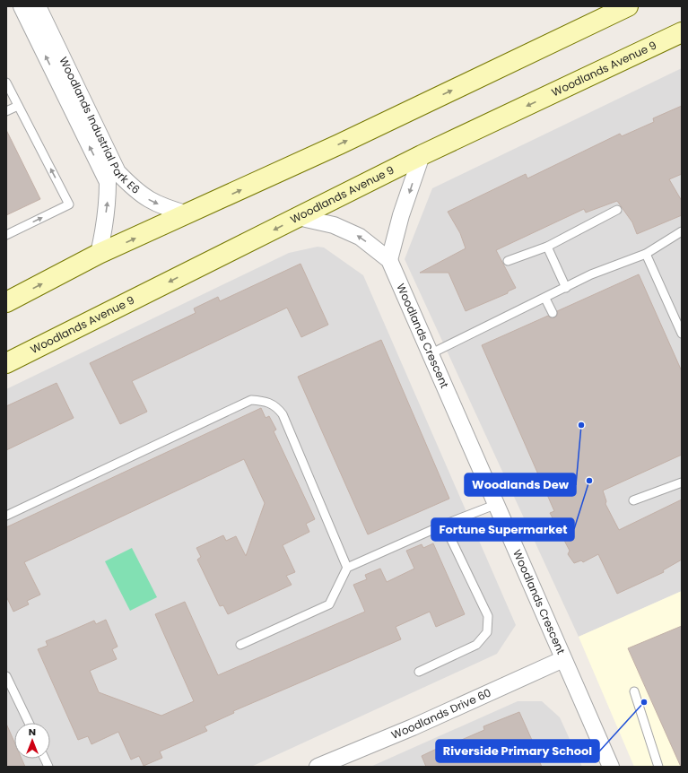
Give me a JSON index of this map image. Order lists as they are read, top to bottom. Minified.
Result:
{"streets":{"main road":["Woodlands Avenue 9"],"street":["Woodlands Industrial Park E6","Woodlands Crescent","Woodlands Drive 60"]},"crossings":[["Woodlands Avenue 9","Woodlands Crescent"],["Woodlands Crescent","Woodlands Drive 60"]],"places":["Woodlands Dew","Fortune Supermarket","Riverside Primary School"],"north":"top"}
